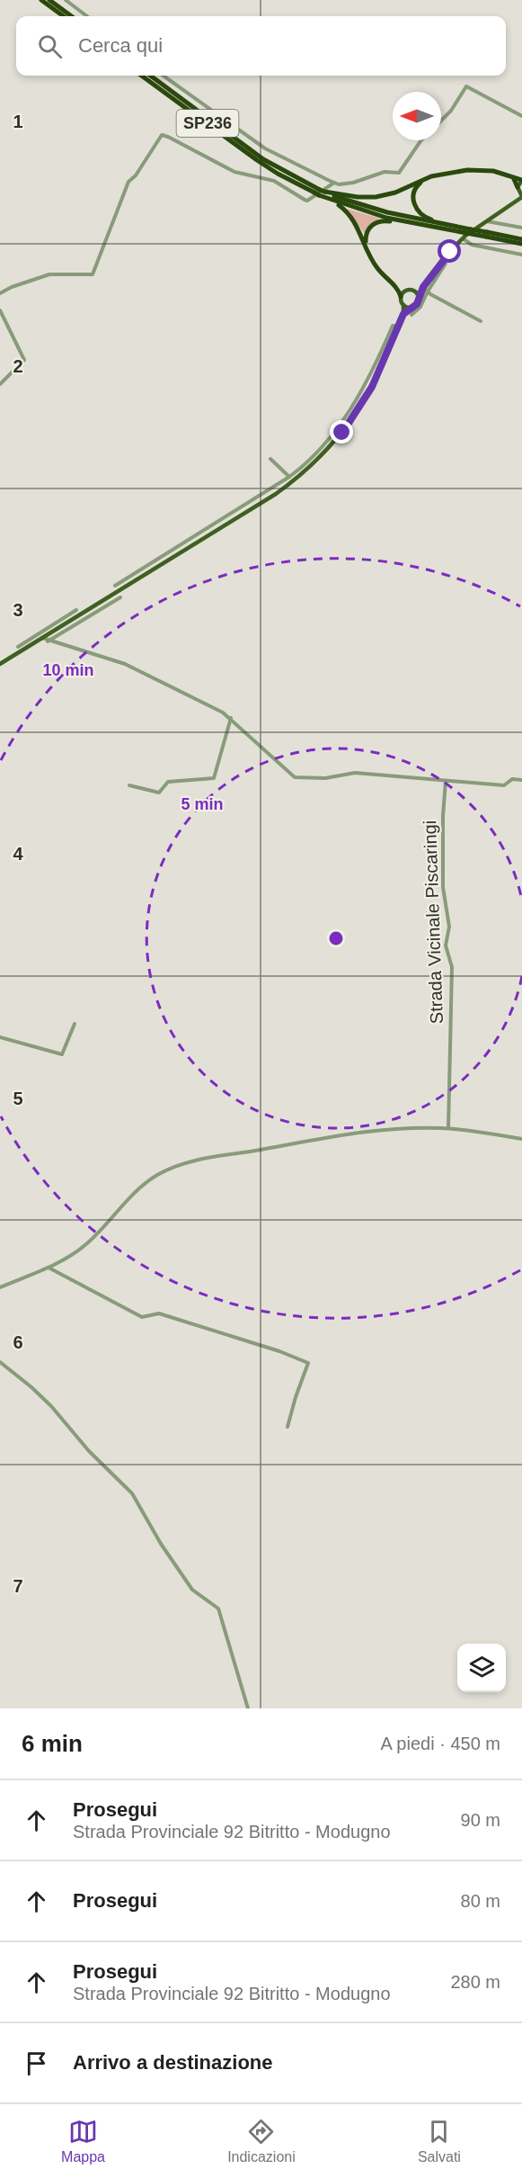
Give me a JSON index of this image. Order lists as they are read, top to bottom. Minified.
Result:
{"streets":{"highway":["SP236"],"street":["Strada Vicinale Piscaringi"]},"north":"left","page":{"search":"Cerca qui","heading":["6 min","A piedi · 450 m"],"list":[["Prosegui","Strada Provinciale 92 Bitritto - Modugno","90 m"],["Prosegui","80 m"],["Prosegui","Strada Provinciale 92 Bitritto - Modugno","280 m"],"Arrivo a destinazione"],"nav":["Mappa","Indicazioni","Salvati"]},"grid":{"rows":["1","2","3","4","5","6","7"]},"rings":["10 min","5 min"]}
